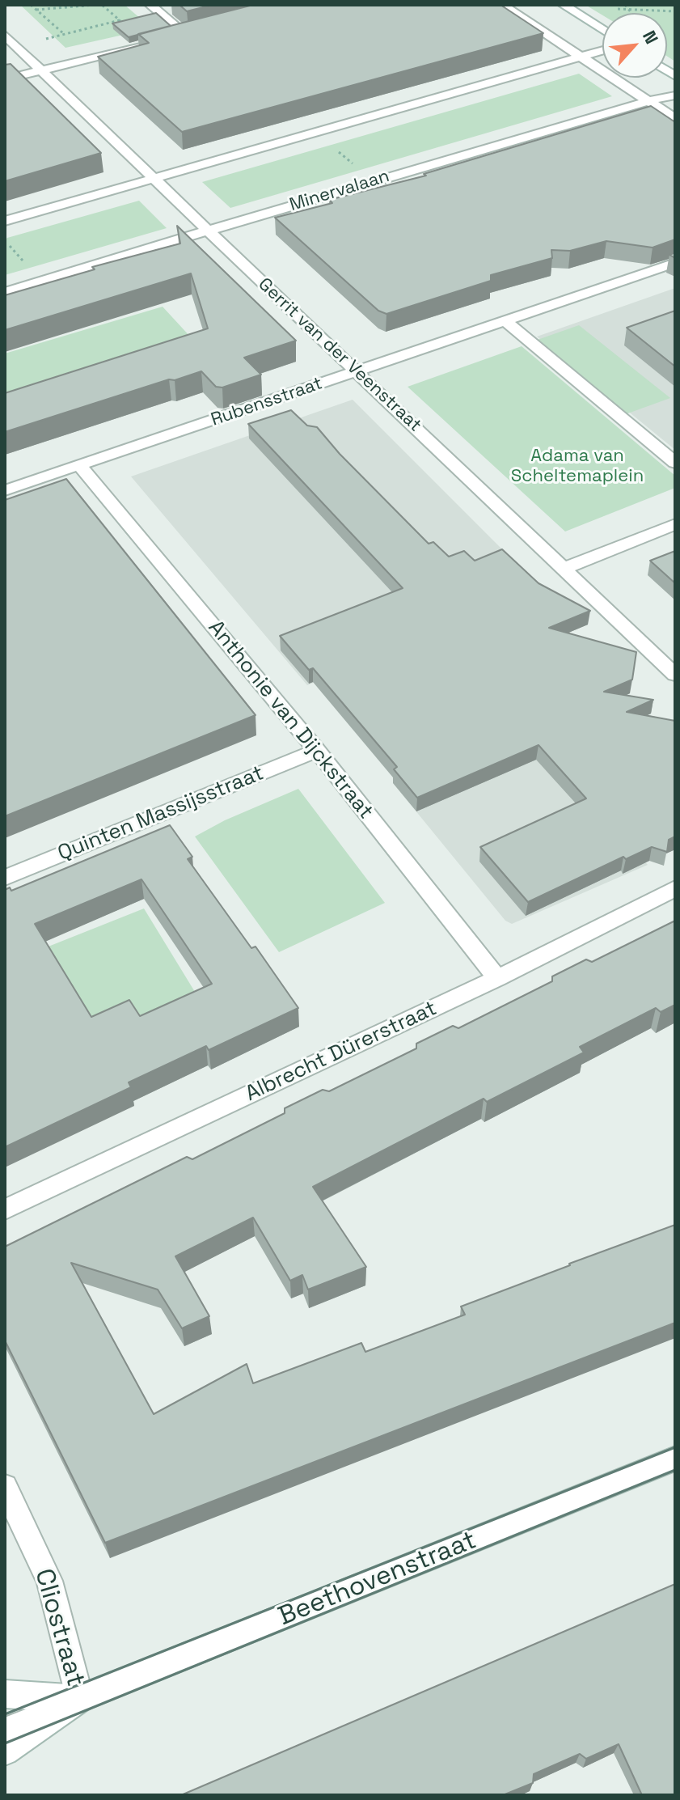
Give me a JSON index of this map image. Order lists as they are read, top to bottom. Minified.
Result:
{"streets":{"street":["Minervalaan","Gerrit van der Veenstraat","Rubensstraat","Anthonie van Dijckstraat","Quinten Massijsstraat","Albrecht Dürerstraat","Beethovenstraat","Cliostraat"]},"crossings":[["Minervalaan","Gerrit van der Veenstraat"],["Gerrit van der Veenstraat","Rubensstraat"],["Rubensstraat","Anthonie van Dijckstraat"],["Anthonie van Dijckstraat","Quinten Massijsstraat"],["Anthonie van Dijckstraat","Albrecht Dürerstraat"],["Beethovenstraat","Cliostraat"]],"parks":["Adama van Scheltemaplein"],"north":"top right"}
